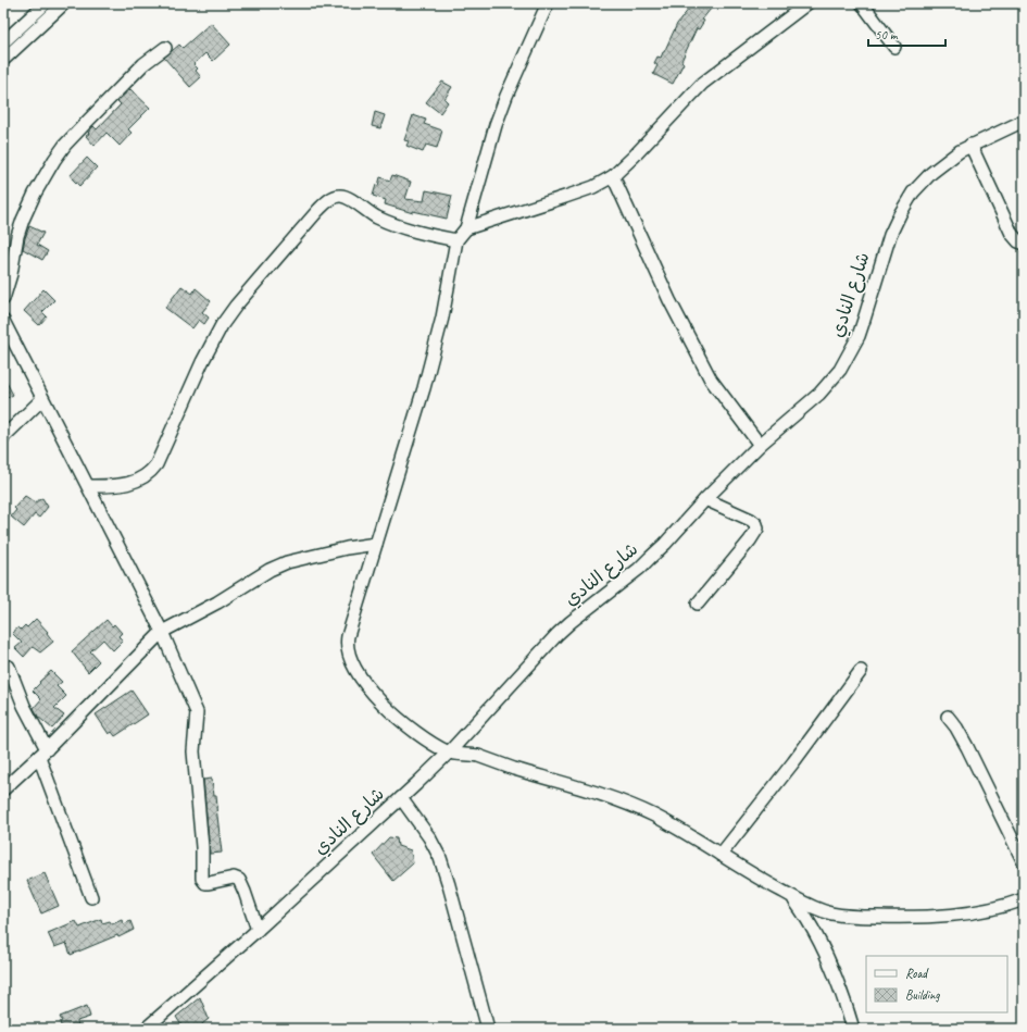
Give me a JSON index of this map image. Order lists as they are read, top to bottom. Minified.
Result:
{"streets":{"street":["شارع النادي"]},"legend":["Road","Building"],"scale_bar":"50 m"}
